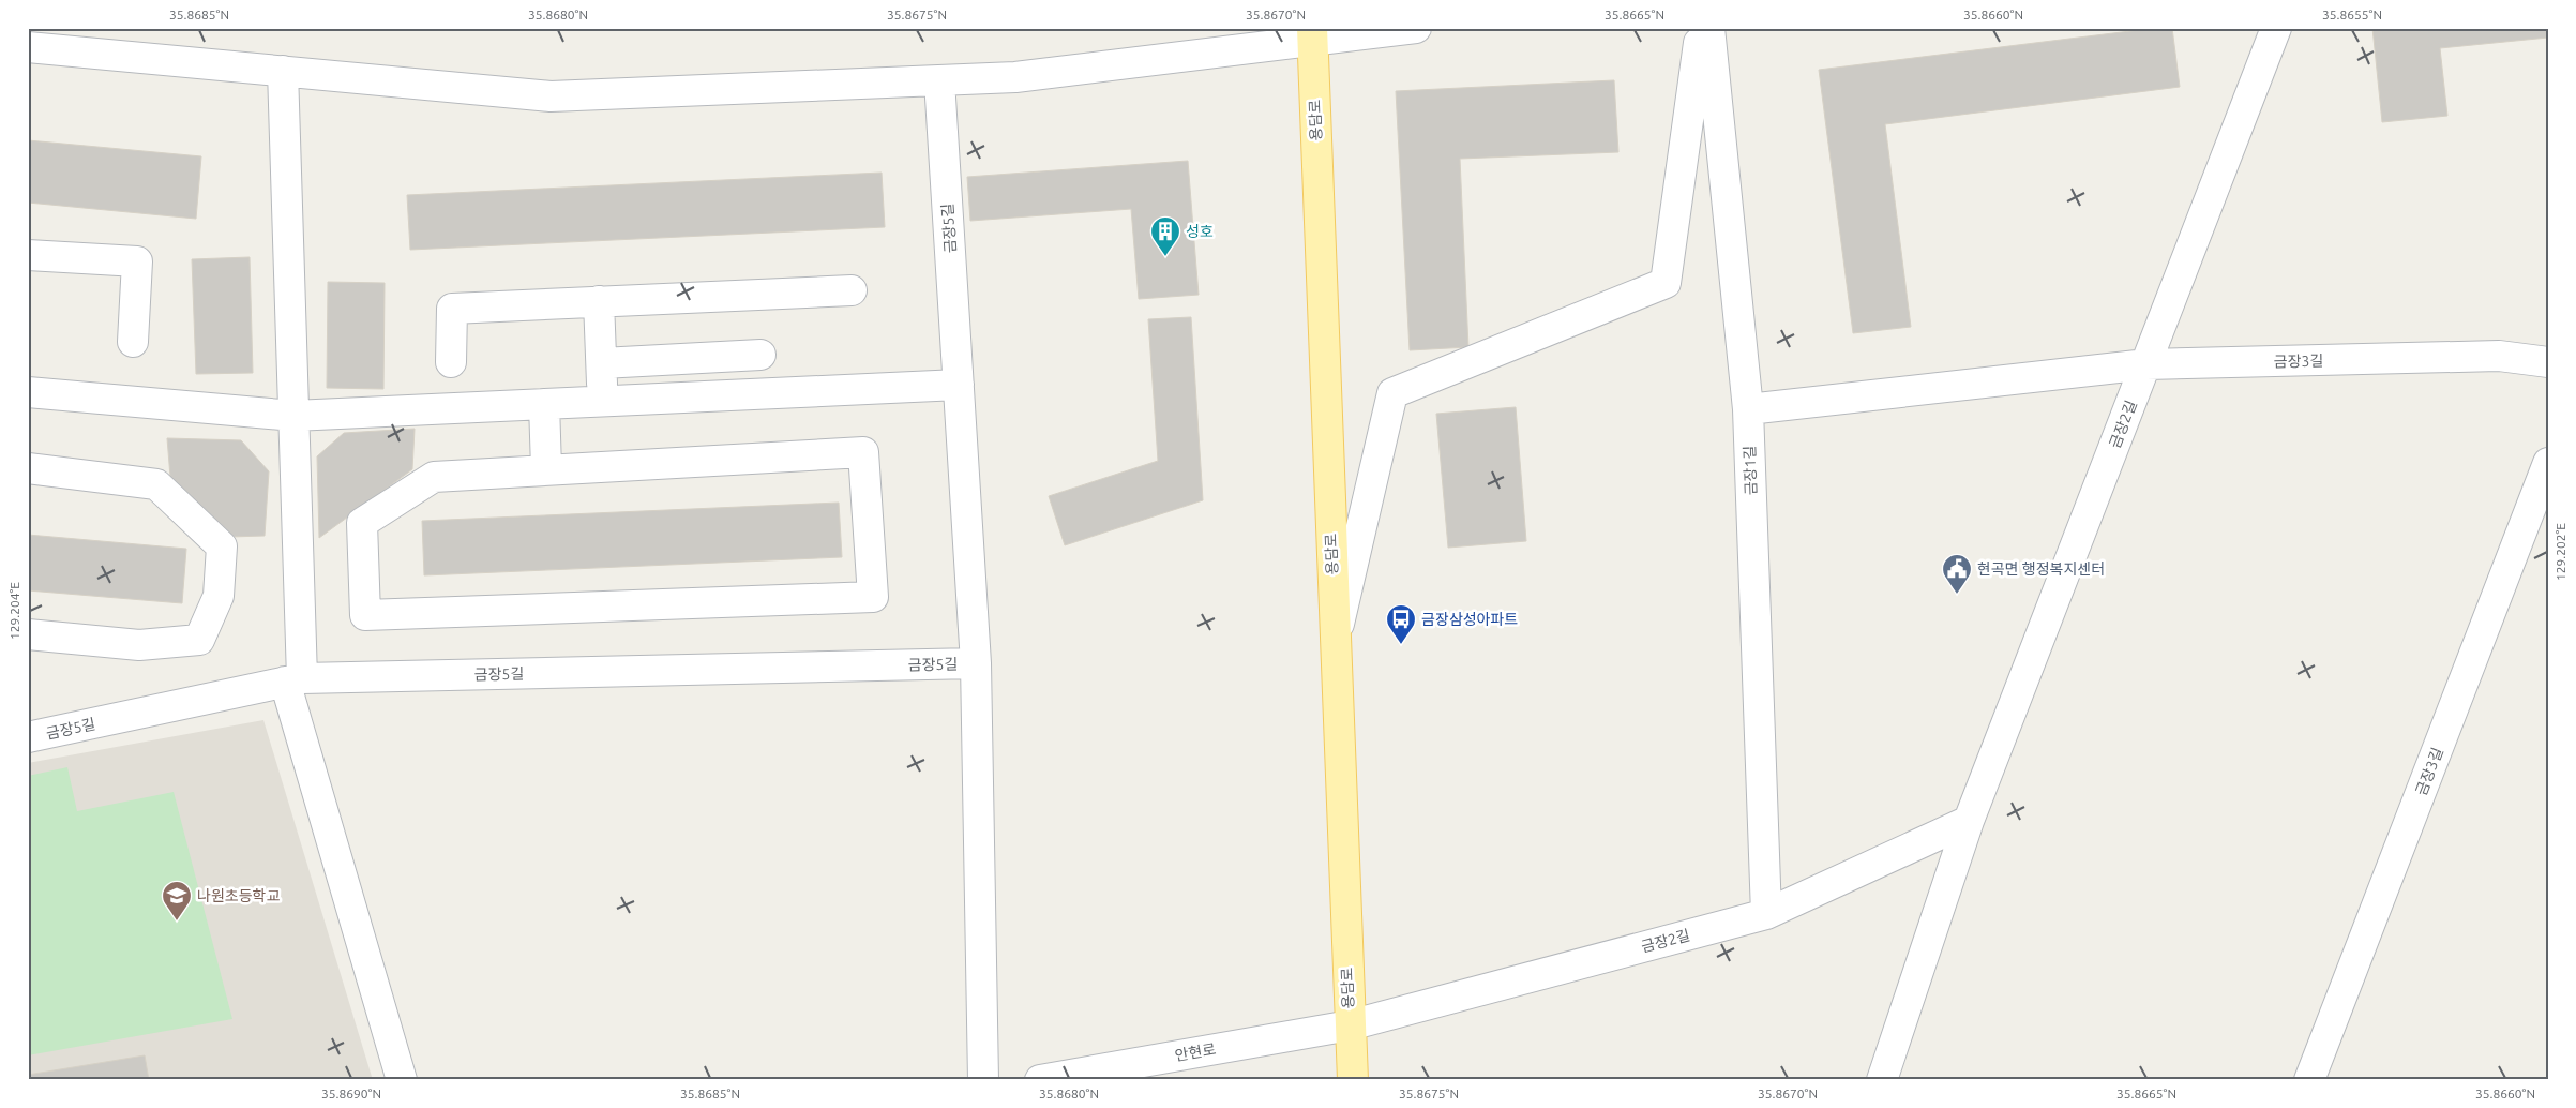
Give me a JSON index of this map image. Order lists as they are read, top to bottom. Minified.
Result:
{"streets":{"main road":["용담로"],"street":["금장5길","금장3길","금장2길","금장1길","안현로"]},"crossings":[["용담로","금장2길"],["용담로","안현로"],["금장3길","금장2길"],["금장3길","금장1길"],["금장2길","금장1길"],["금장2길","안현로"]],"places":{"building":["성호"],"public building":["현곡면 행정복지센터"],"bus stop":["금장삼성아파트"],"school or university":["나원초등학교"]},"coordinates":["35.8685°N","35.8680°N","35.8675°N","35.8670°N","35.8665°N","35.8660°N","35.8655°N","129.202°E","129.204°E","35.8690°N"]}
